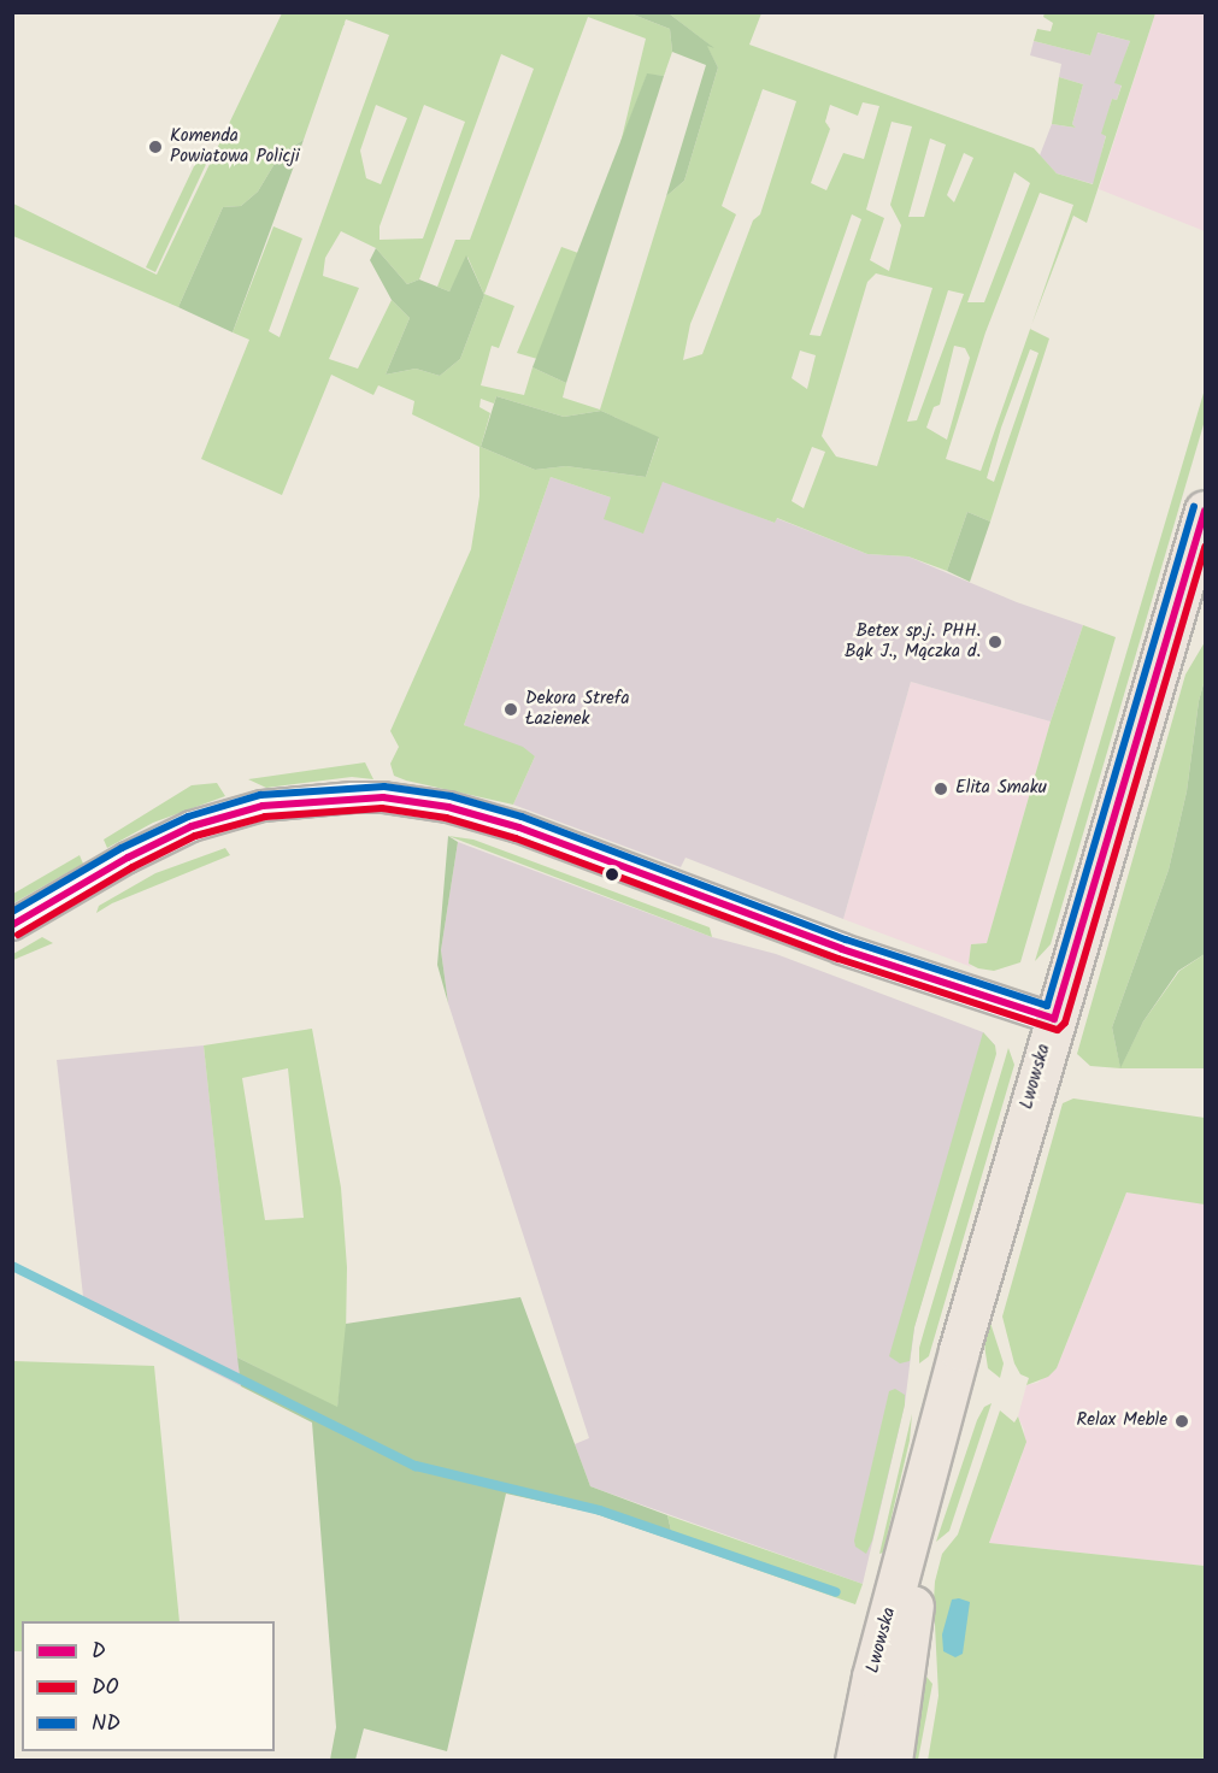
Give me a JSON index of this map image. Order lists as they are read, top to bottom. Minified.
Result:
{"streets":{"main road":["Lwowska"]},"places":["Komenda Powiatowa Policji","Betex sp.j. PHH. Bąk J., Mączka d.","Dekora Strefa Łazienek","Elita Smaku","Relax Meble"],"lines":["transit line ND","transit line D","transit line DO"],"legend":["D","DO","ND"]}
